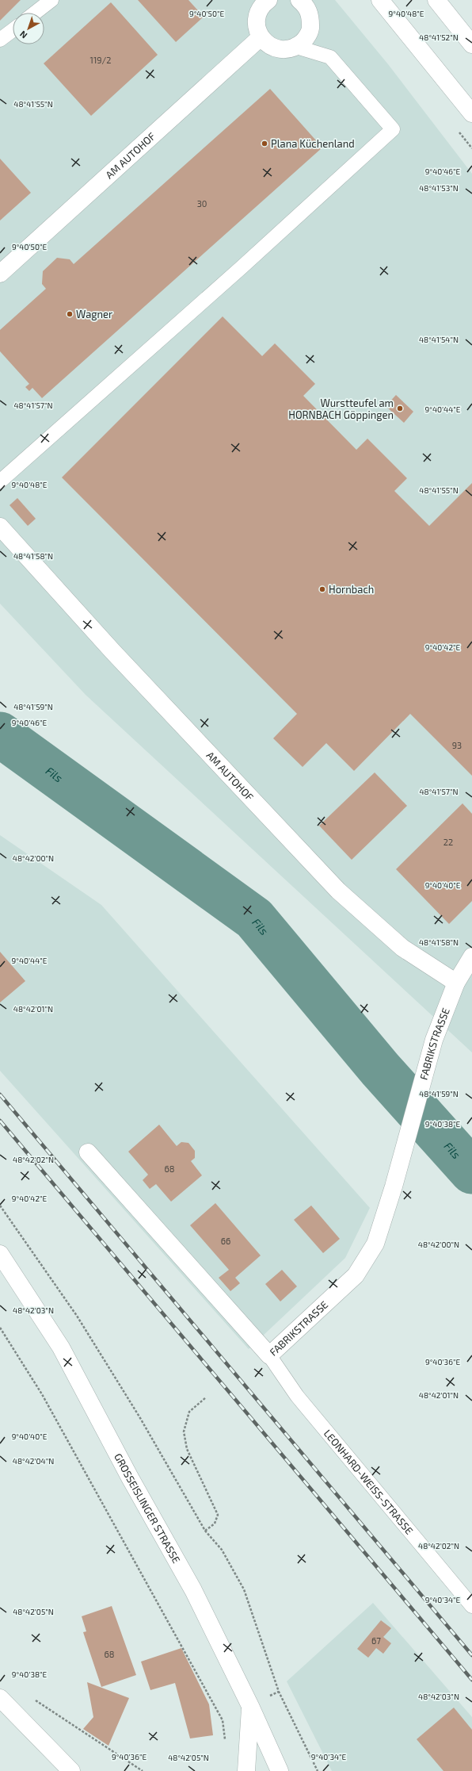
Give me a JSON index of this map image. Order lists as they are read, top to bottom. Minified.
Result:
{"streets":{"street":["AM AUTOHOF","FABRIKSTRASSE","GROSSEISLINGER STRASSE"],"lane":["LEONHARD-WEISS-STRASSE"]},"crossings":[["AM AUTOHOF","FABRIKSTRASSE"],["FABRIKSTRASSE","LEONHARD-WEISS-STRASSE"]],"water":["Fils"],"places":["Plana Küchenland","Wagner","Wurstteufel am HORNBACH Göppingen","Hornbach"],"house_numbers":["119/2","30","93","22","68","66","67","68"],"north":"bottom left","coordinates":["9°40'50\"E","9°40'48\"E","48°41'52\"N","48°41'55\"N","9°40'46\"E","48°41'53\"N","48°41'54\"N","48°41'57\"N","9°40'44\"E","48°41'58\"N","9°40'42\"E","48°41'59\"N","48°42'00\"N","9°40'40\"E","48°42'01\"N","9°40'38\"E","48°42'02\"N","48°42'03\"N","9°40'36\"E","48°42'04\"N","9°40'34\"E","48°42'05\"N"]}
